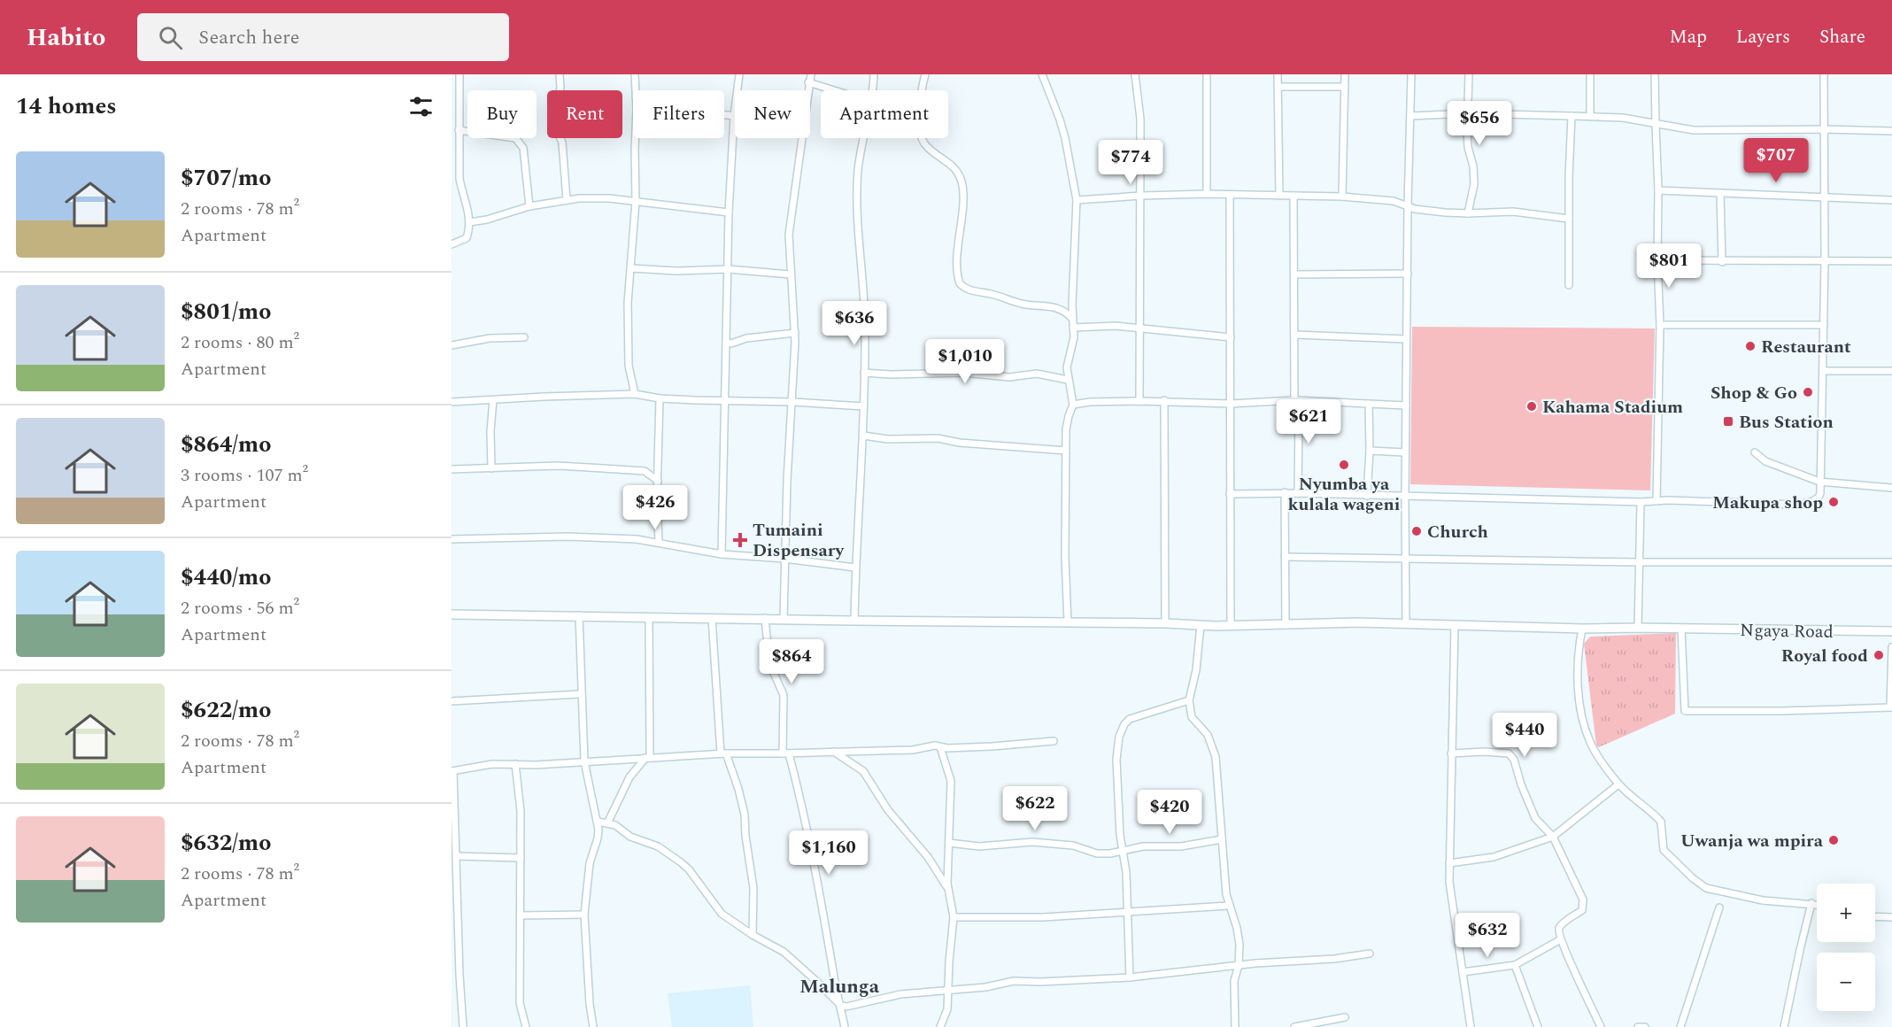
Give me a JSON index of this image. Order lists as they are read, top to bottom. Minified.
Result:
{"streets":{"street":["Ngaya Road"]},"districts":["Malunga"],"places":{"other":["Restaurant","Shop & Go","Kahama Stadium","Nyumba ya kulala wageni","Makupa shop","Church","Royal food","Uwanja wa mpira"],"transit":["Bus Station"],"health":["Tumaini Dispensary"]},"page":{"header":"Habito","search":"Search here","nav":["Map","Layers","Share"],"heading":"14 homes","chip":["Buy","Rent","Filters","New","Apartment"],"price":["$656","$707","$774","$801","$636","$1,010","$621","$426","$864","$440","$622","$420","$1,160","$632"],"list":[{"name":"$707/mo","note":"2 rooms · 78 m² · Apartment"},{"name":"$801/mo","note":"2 rooms · 80 m² · Apartment"},{"name":"$864/mo","note":"3 rooms · 107 m² · Apartment"},{"name":"$440/mo","note":"2 rooms · 56 m² · Apartment"},{"name":"$622/mo","note":"2 rooms · 78 m² · Apartment"},{"name":"$632/mo","note":"2 rooms · 78 m² · Apartment"}],"map_buttons":["+","−"]}}
